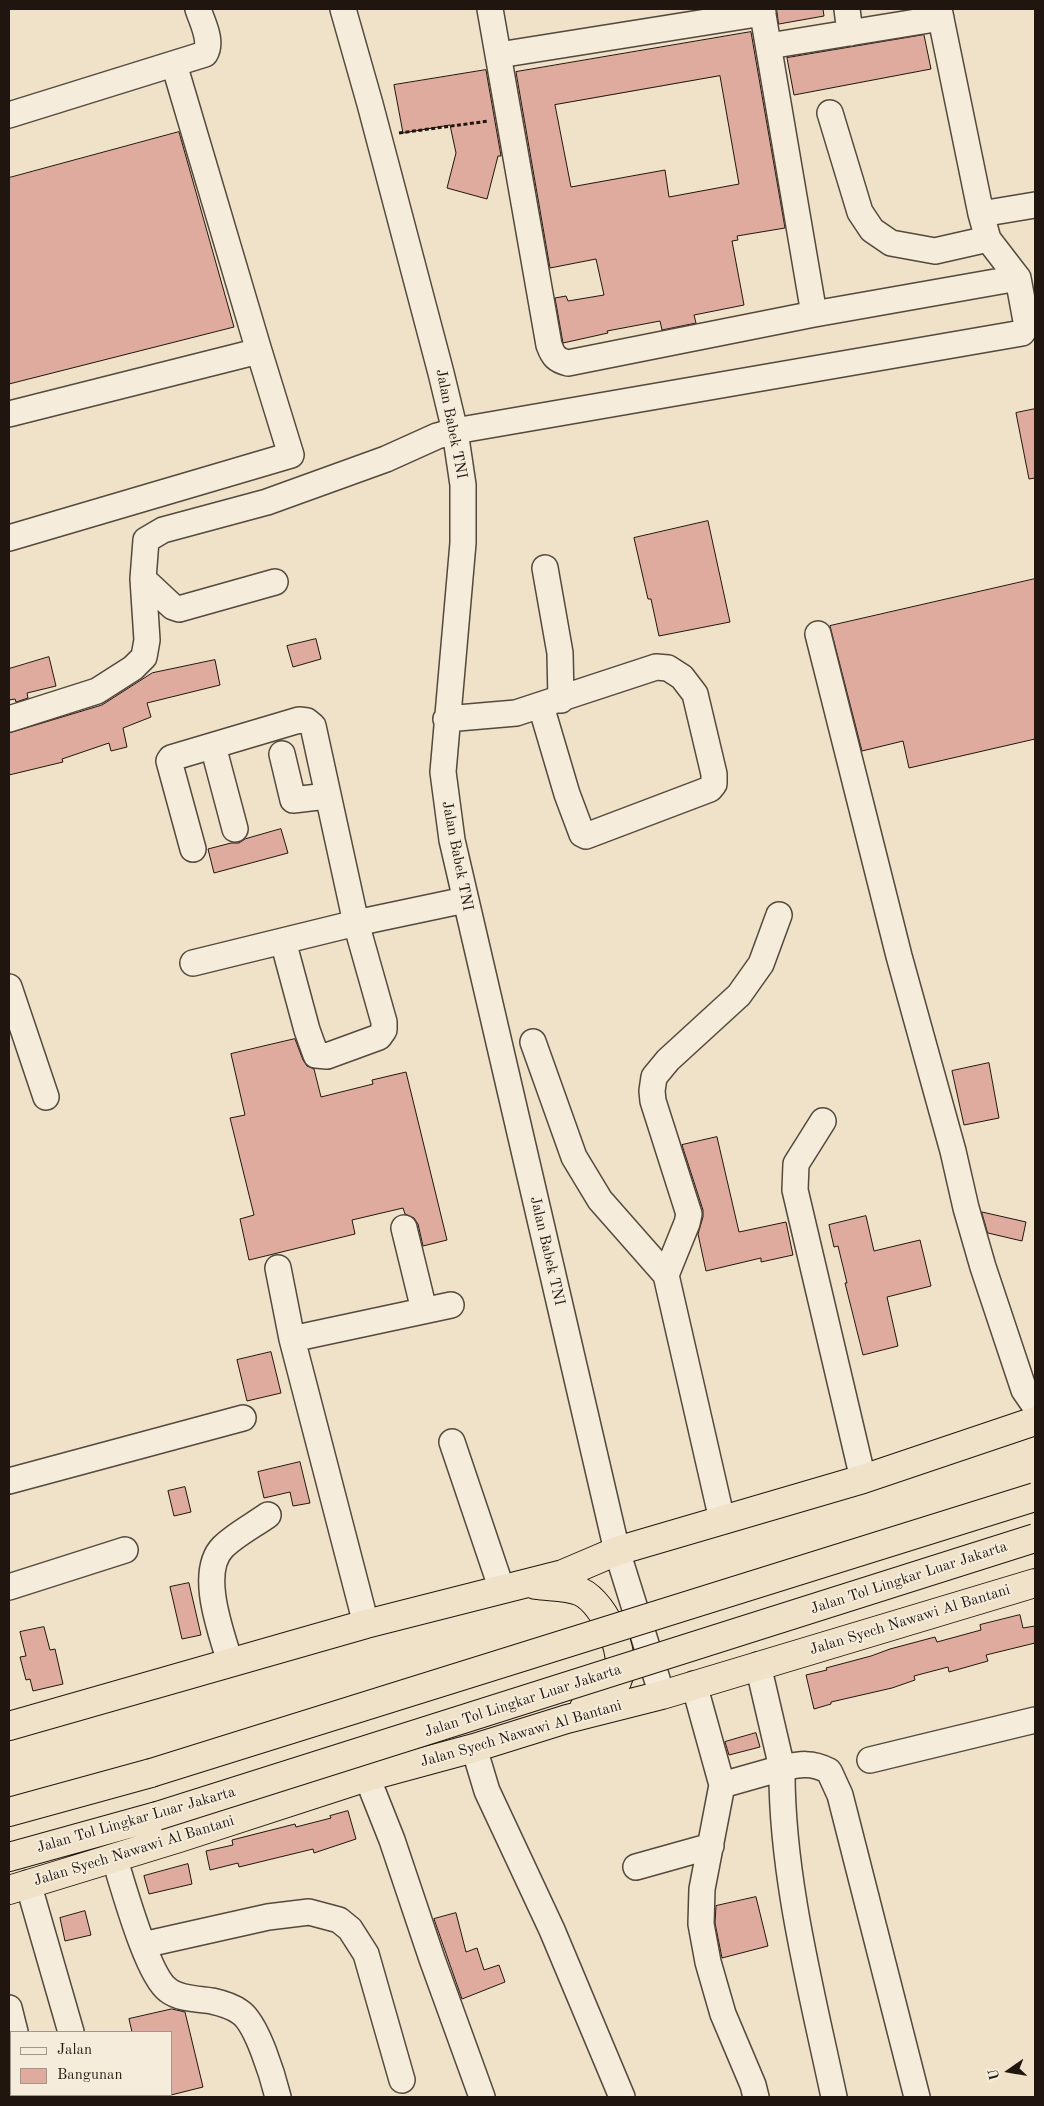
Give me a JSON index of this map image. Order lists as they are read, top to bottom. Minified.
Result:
{"streets":{"highway":["Jalan Tol Lingkar Luar Jakarta","Jalan Syech Nawawi Al Bantani"],"street":["Jalan Babek TNI"]},"crossings":[["Jalan Babek TNI","Jalan Syech Nawawi Al Bantani"]],"legend":["Jalan","Bangunan"],"north":"left"}
